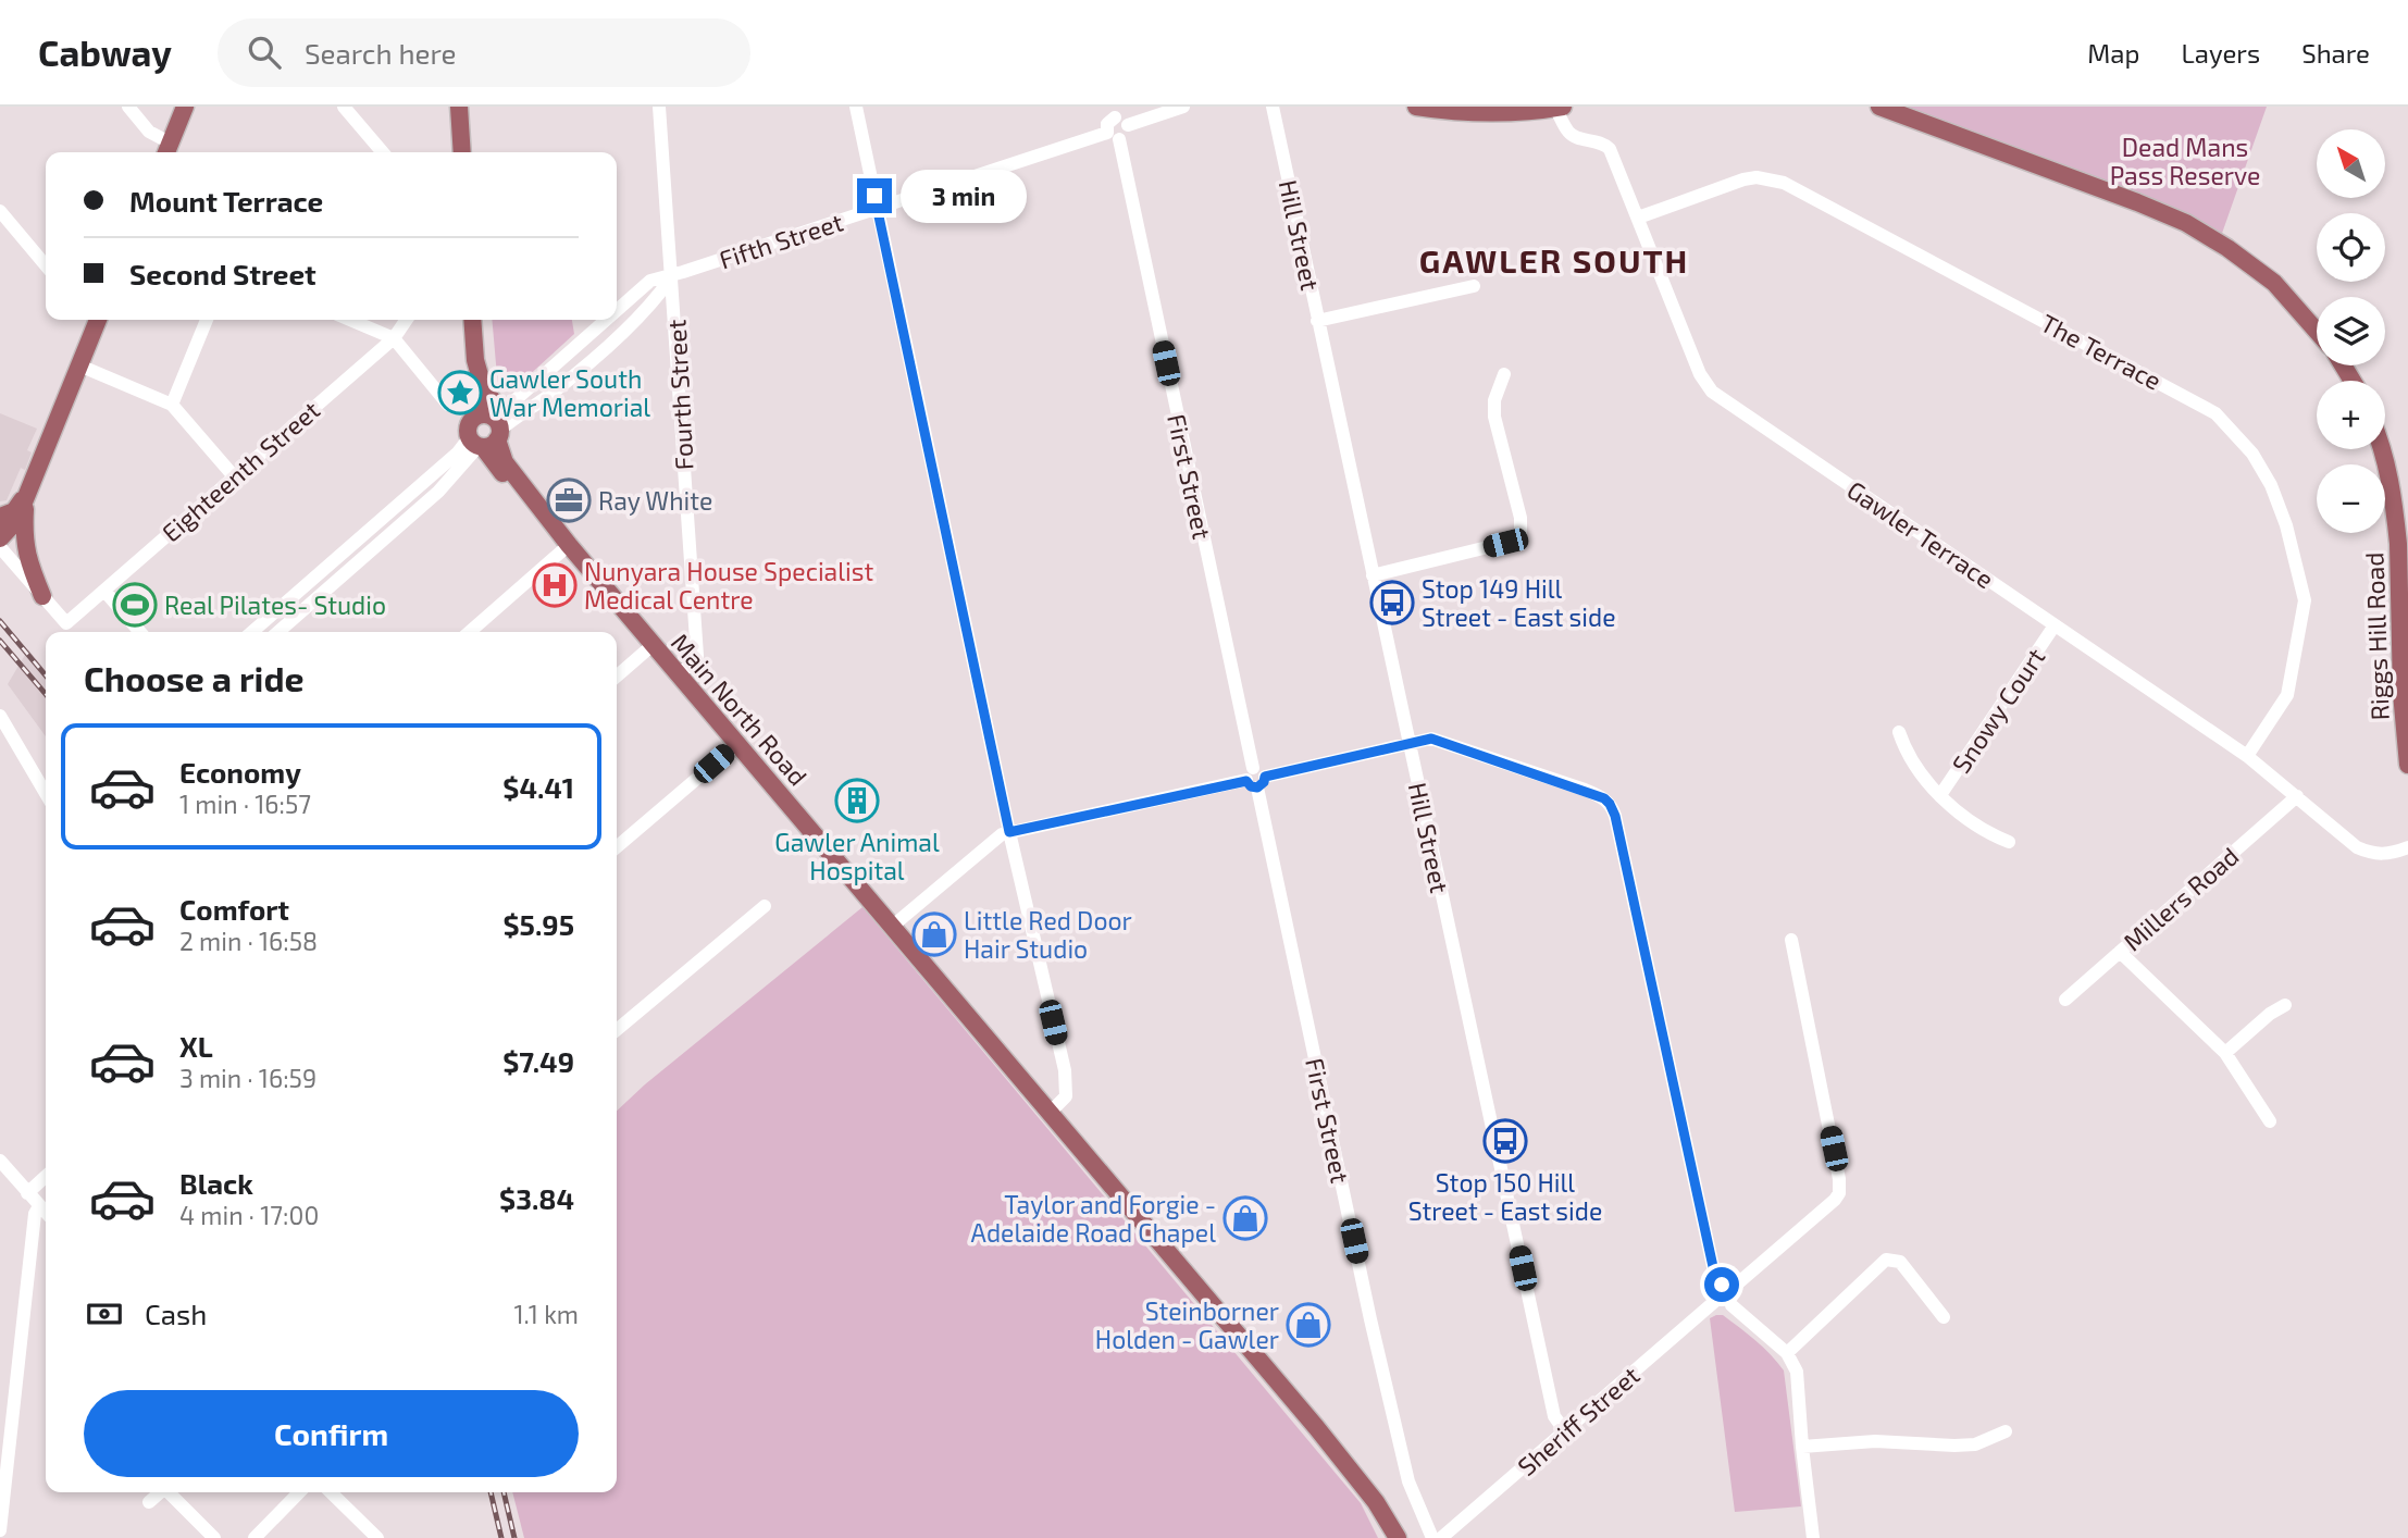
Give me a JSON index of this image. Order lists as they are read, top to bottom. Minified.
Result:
{"streets":{"main road":["Riggs Hill Road","Main North Road"],"street":["Hill Street","Fifth Street","The Terrace","Fourth Street","Eighteenth Street","First Street","Gawler Terrace","Snowy Court","Millers Road","Sheriff Street"]},"crossings":[["Hill Street","Sheriff Street"],["Fifth Street","Fourth Street"],["Fifth Street","First Street"],["Fifth Street","Main North Road"],["The Terrace","Gawler Terrace"],["Fourth Street","Main North Road"],["Gawler Terrace","Snowy Court"],["Gawler Terrace","Millers Road"]],"districts":["GAWLER SOUTH"],"parks":["Dead Mans Pass Reserve"],"places":{"place":["Gawler South War Memorial"],"office":["Ray White"],"hospital":["Nunyara House Specialist Medical Centre"],"bus stop":["Stop 149 Hill Street - East side","Stop 150 Hill Street - East side"],"sports":["Real Pilates- Studio"],"building":["Gawler Animal Hospital"],"shop":["Little Red Door Hair Studio","Taylor and Forgie - Adelaide Road Chapel","Steinborner Holden - Gawler"]},"north":"top left","page":{"header":"Cabway","search":"Search here","nav":["Map","Layers","Share"],"map_buttons":["+","−"],"banner":["Mount Terrace","Second Street"],"bubble":"3 min","heading":"Choose a ride","list":[{"name":"Economy","note":"1 min · 16:57","value":"$4.41"},{"name":"Comfort","note":"2 min · 16:58","value":"$5.95"},{"name":"XL","note":"3 min · 16:59","value":"$7.49"},{"name":"Black","note":"4 min · 17:00","value":"$3.84"}],"pay":["Cash","1.1 km"],"buttons":"Confirm"}}
